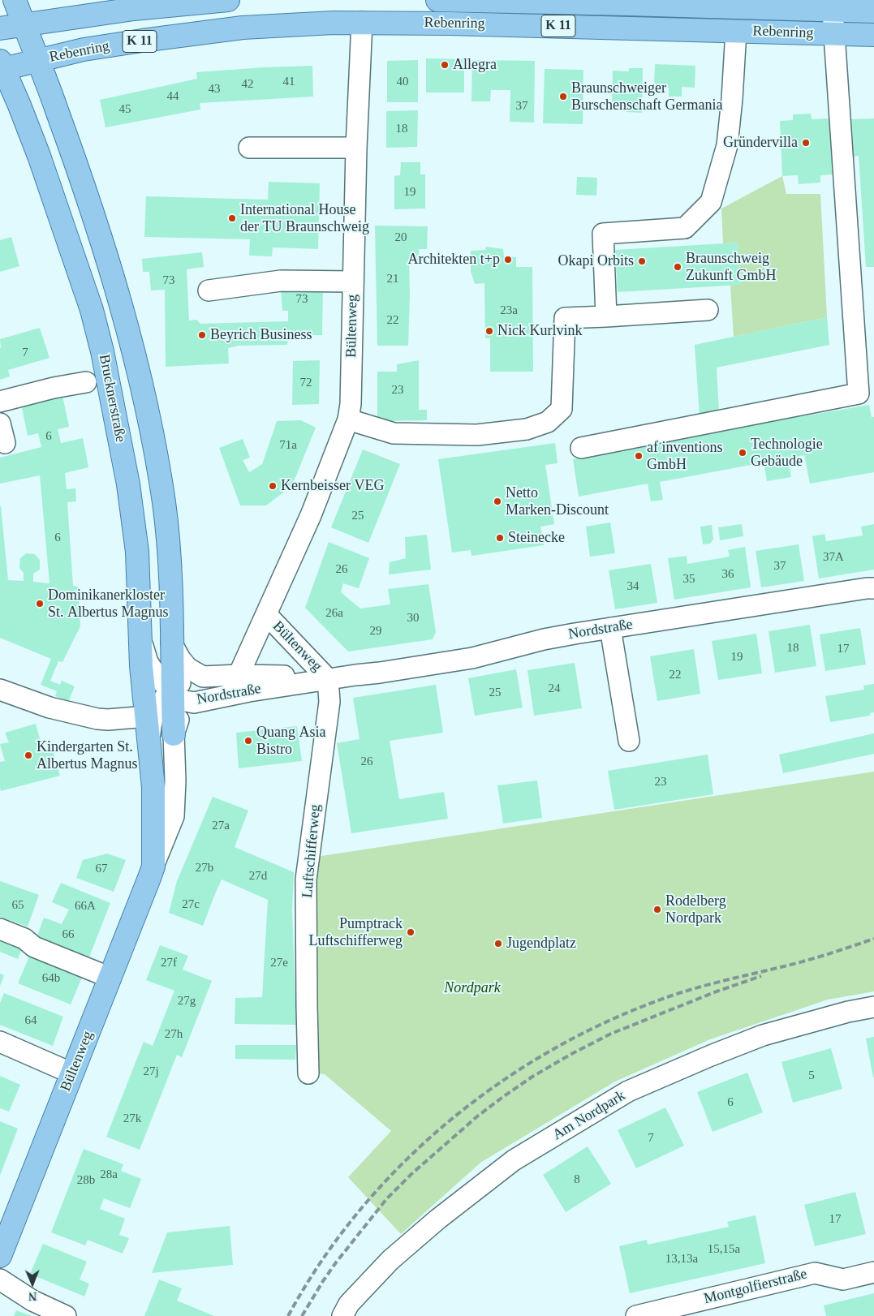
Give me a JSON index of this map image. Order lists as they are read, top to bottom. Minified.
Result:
{"streets":{"main road":["Rebenring","K 11","Bültenweg","Brucknerstraße"],"street":["Nordstraße","Luftschifferweg","Am Nordpark","Montgolfierstraße"]},"crossings":[["Rebenring","K 11"],["Rebenring","Bültenweg"],["Rebenring","Brucknerstraße"],["K 11","Brucknerstraße"],["Bültenweg","Brucknerstraße"],["Bültenweg","Nordstraße"],["Bültenweg","Luftschifferweg"],["Brucknerstraße","Nordstraße"],["Nordstraße","Luftschifferweg"]],"parks":["Nordpark"],"places":["Allegra","Braunschweiger Burschenschaft Germania","Gründervilla","International House der TU Braunschweig","Architekten t+p","Okapi Orbits","Braunschweig Zukunft GmbH","Nick Kurlvink","Beyrich Business","Technologie Gebäude","af inventions GmbH","Kernbeisser VEG","Netto Marken-Discount","Steinecke","Dominikanerkloster St. Albertus Magnus","Quang Asia Bistro","Kindergarten St. Albertus Magnus","Rodelberg Nordpark","Pumptrack Luftschifferweg","Jugendplatz"],"house_numbers":["41","40","42","43","44","37","45","18","19","20","21","73","73","23a","22","7","72","23","6","71a","25","6","37A","37","26","36","35","34","26a","30","29","18","17","19","22","24","25","26","23","27a","27b","67","27d","27c","65","66A","66","27f","27e","64b","27g","64","27h","27j","5","6","27k","7","28a","8","28b","17","15,15a","13,13a"],"north":"bottom"}
